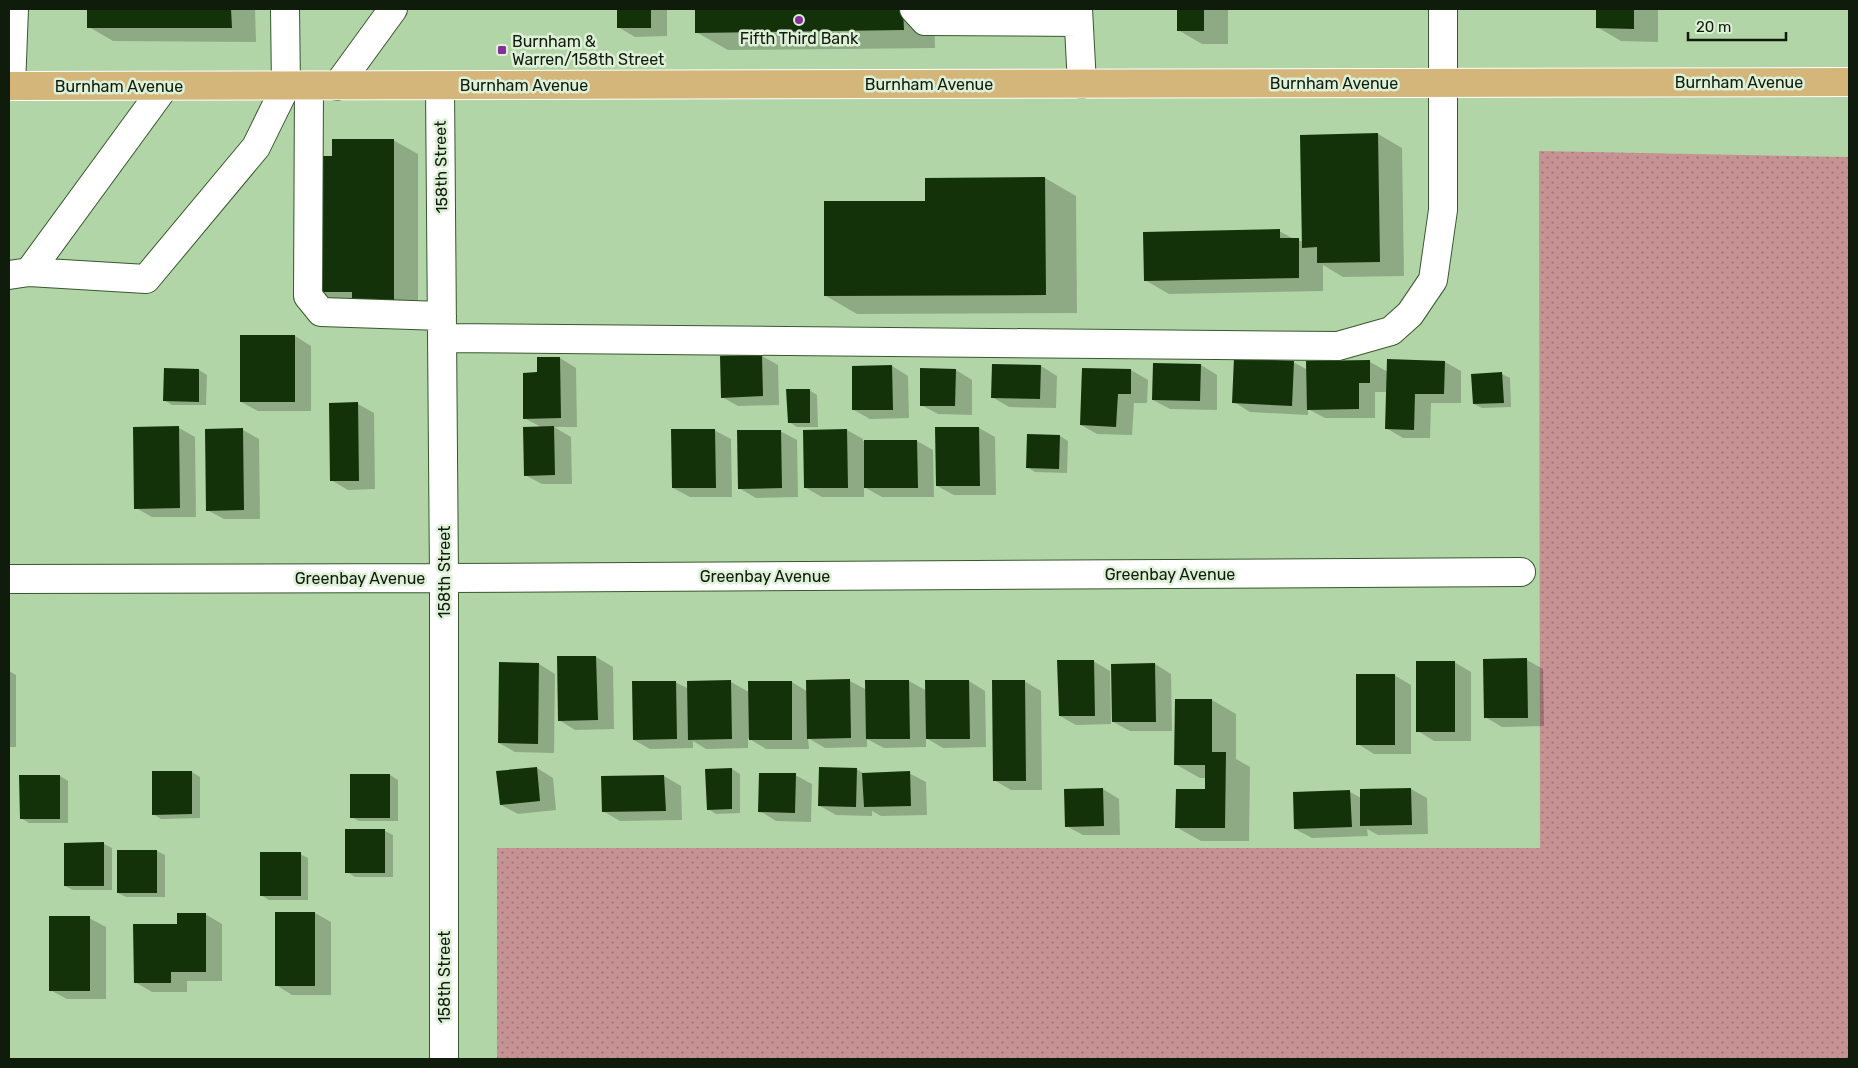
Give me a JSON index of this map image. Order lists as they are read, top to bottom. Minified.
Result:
{"streets":{"main road":["Burnham Avenue"],"street":["158th Street","Greenbay Avenue"]},"crossings":[["Burnham Avenue","158th Street"],["158th Street","Greenbay Avenue"]],"places":{"other":["Fifth Third Bank"],"transit":["Burnham & Warren/158th Street"]},"scale_bar":"20 m"}
